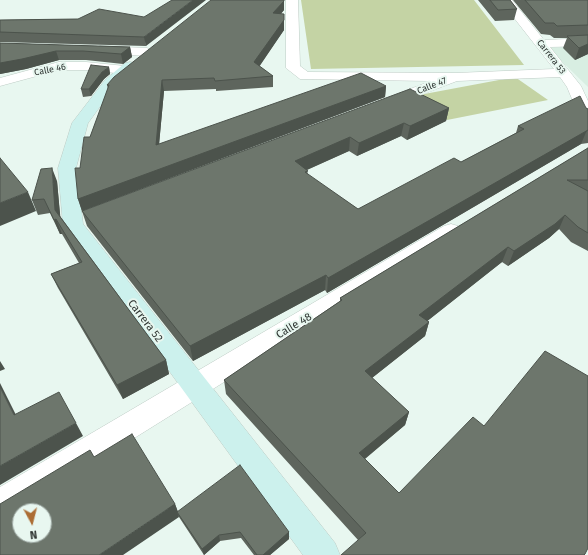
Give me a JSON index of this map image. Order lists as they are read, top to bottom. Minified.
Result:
{"streets":{"street":["Carrera 53","Calle 46","Calle 47","Carrera 52","Calle 48"]},"crossings":[["Calle 46","Carrera 52"],["Carrera 52","Calle 48"]],"north":"bottom"}
